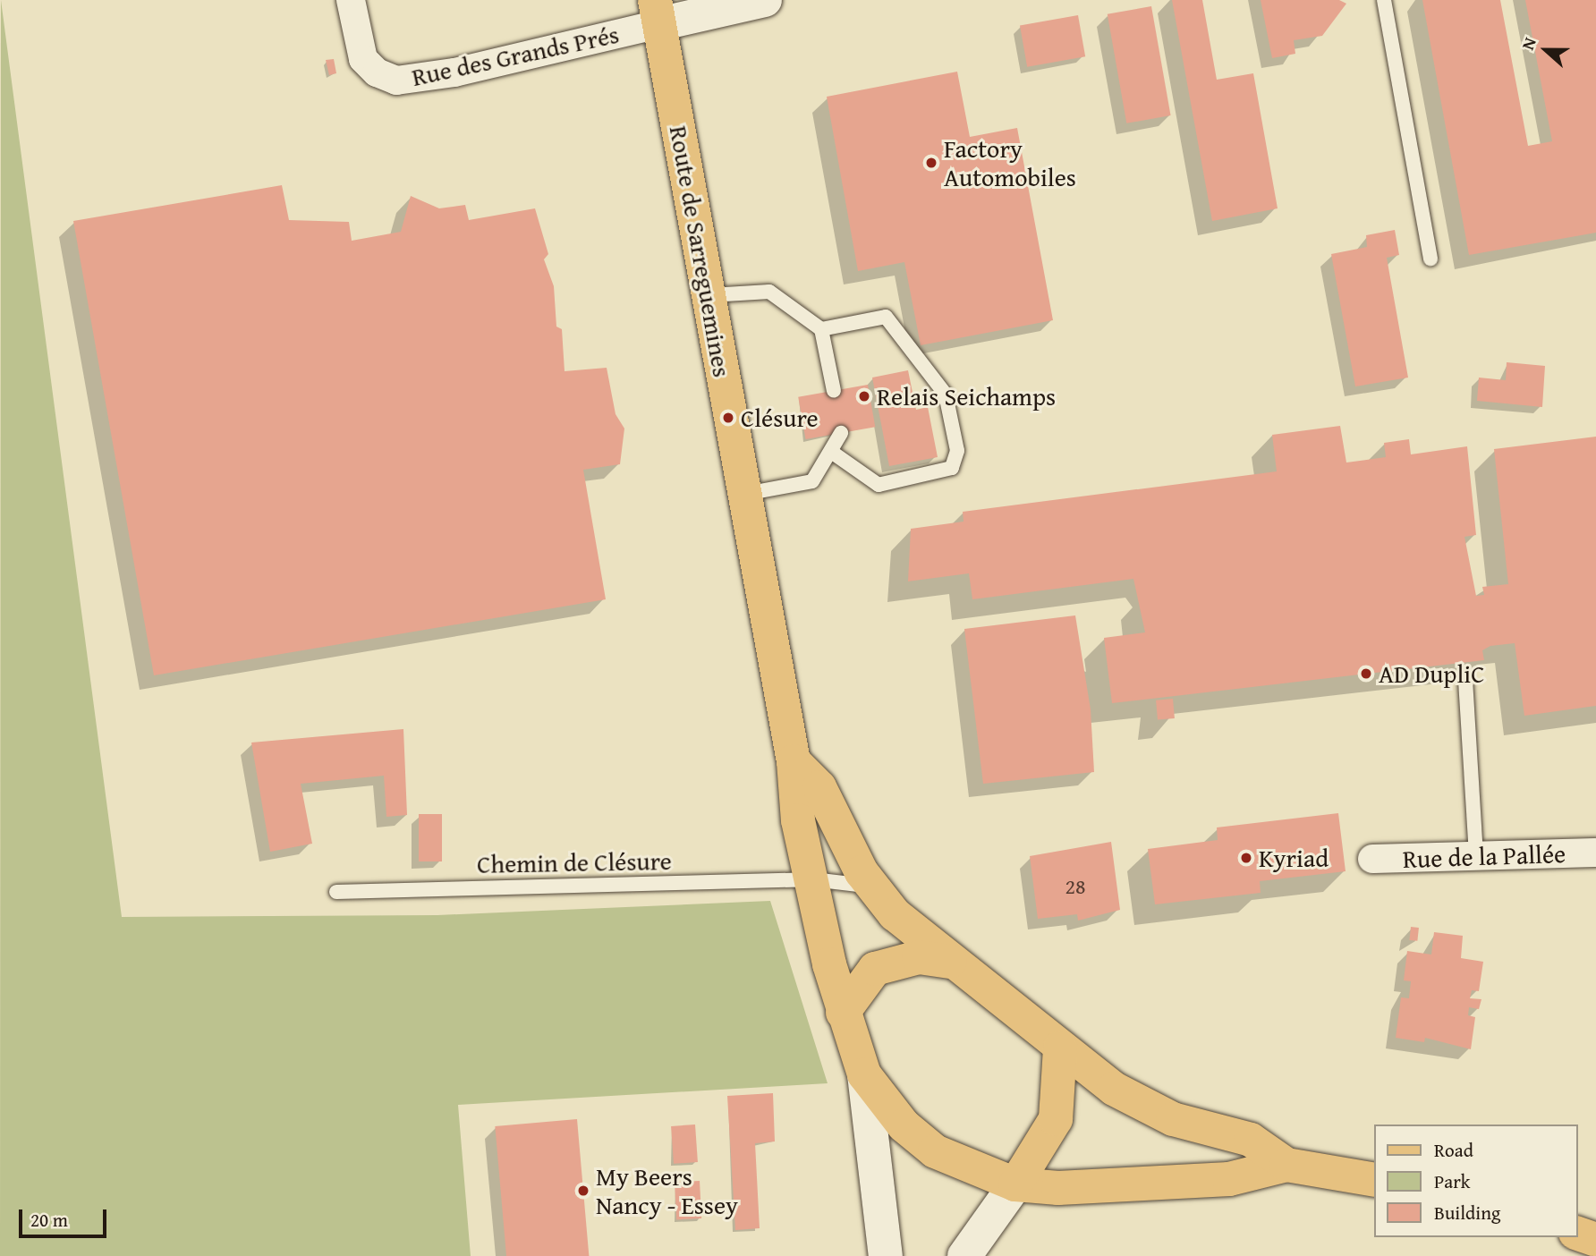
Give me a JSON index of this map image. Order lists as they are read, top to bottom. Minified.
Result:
{"streets":{"main road":["Route de Sarreguemines"],"street":["Rue des Grands Prés","Rue de la Pallée"],"lane":["Chemin de Clésure"]},"crossings":[["Rue des Grands Prés","Route de Sarreguemines"],["Route de Sarreguemines","Chemin de Clésure"]],"places":["Factory Automobiles","Relais Seichamps","Clésure","AD DupliC","Kyriad","My Beers Nancy - Essey"],"house_numbers":["28"],"legend":["Road","Park","Building"],"scale_bar":"20 m","north":"left"}
